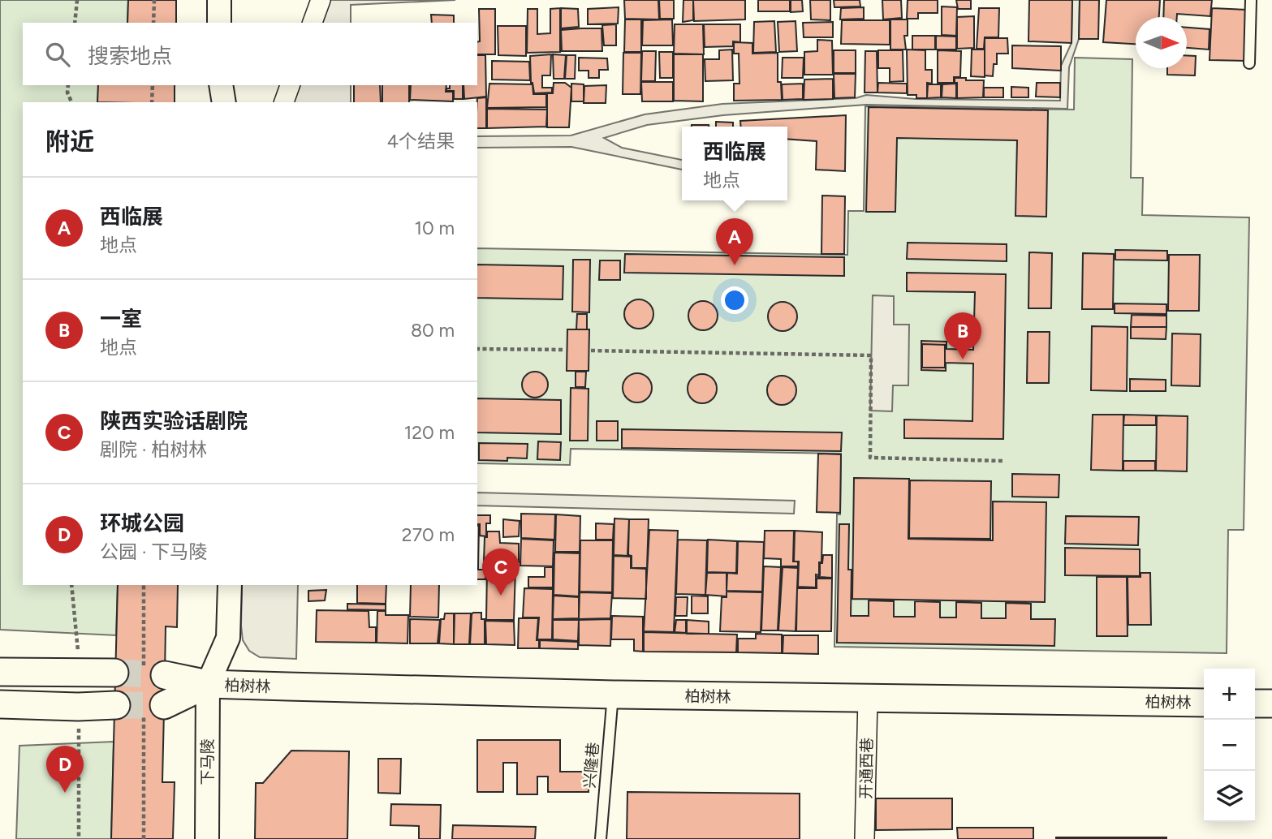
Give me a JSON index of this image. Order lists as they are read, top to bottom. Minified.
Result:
{"streets":{"main road":["柏树林"],"street":["下马陵","开通西巷"],"lane":["兴隆巷"]},"crossings":[["柏树林","下马陵"],["柏树林","兴隆巷"],["柏树林","开通西巷"]],"north":"right","page":{"search":"搜索地点","heading":["附近","4个结果"],"popup":["西临展","地点"],"list":[{"mark":"A","name":"西临展","note":"地点","value":"10 m"},{"mark":"B","name":"一室","note":"地点","value":"80 m"},{"mark":"C","name":"陕西实验话剧院","note":"剧院 · 柏树林","value":"120 m"},{"mark":"D","name":"环城公园","note":"公园 · 下马陵","value":"270 m"}],"pins":["A","B","C","D"],"map_buttons":["+","−"]}}
